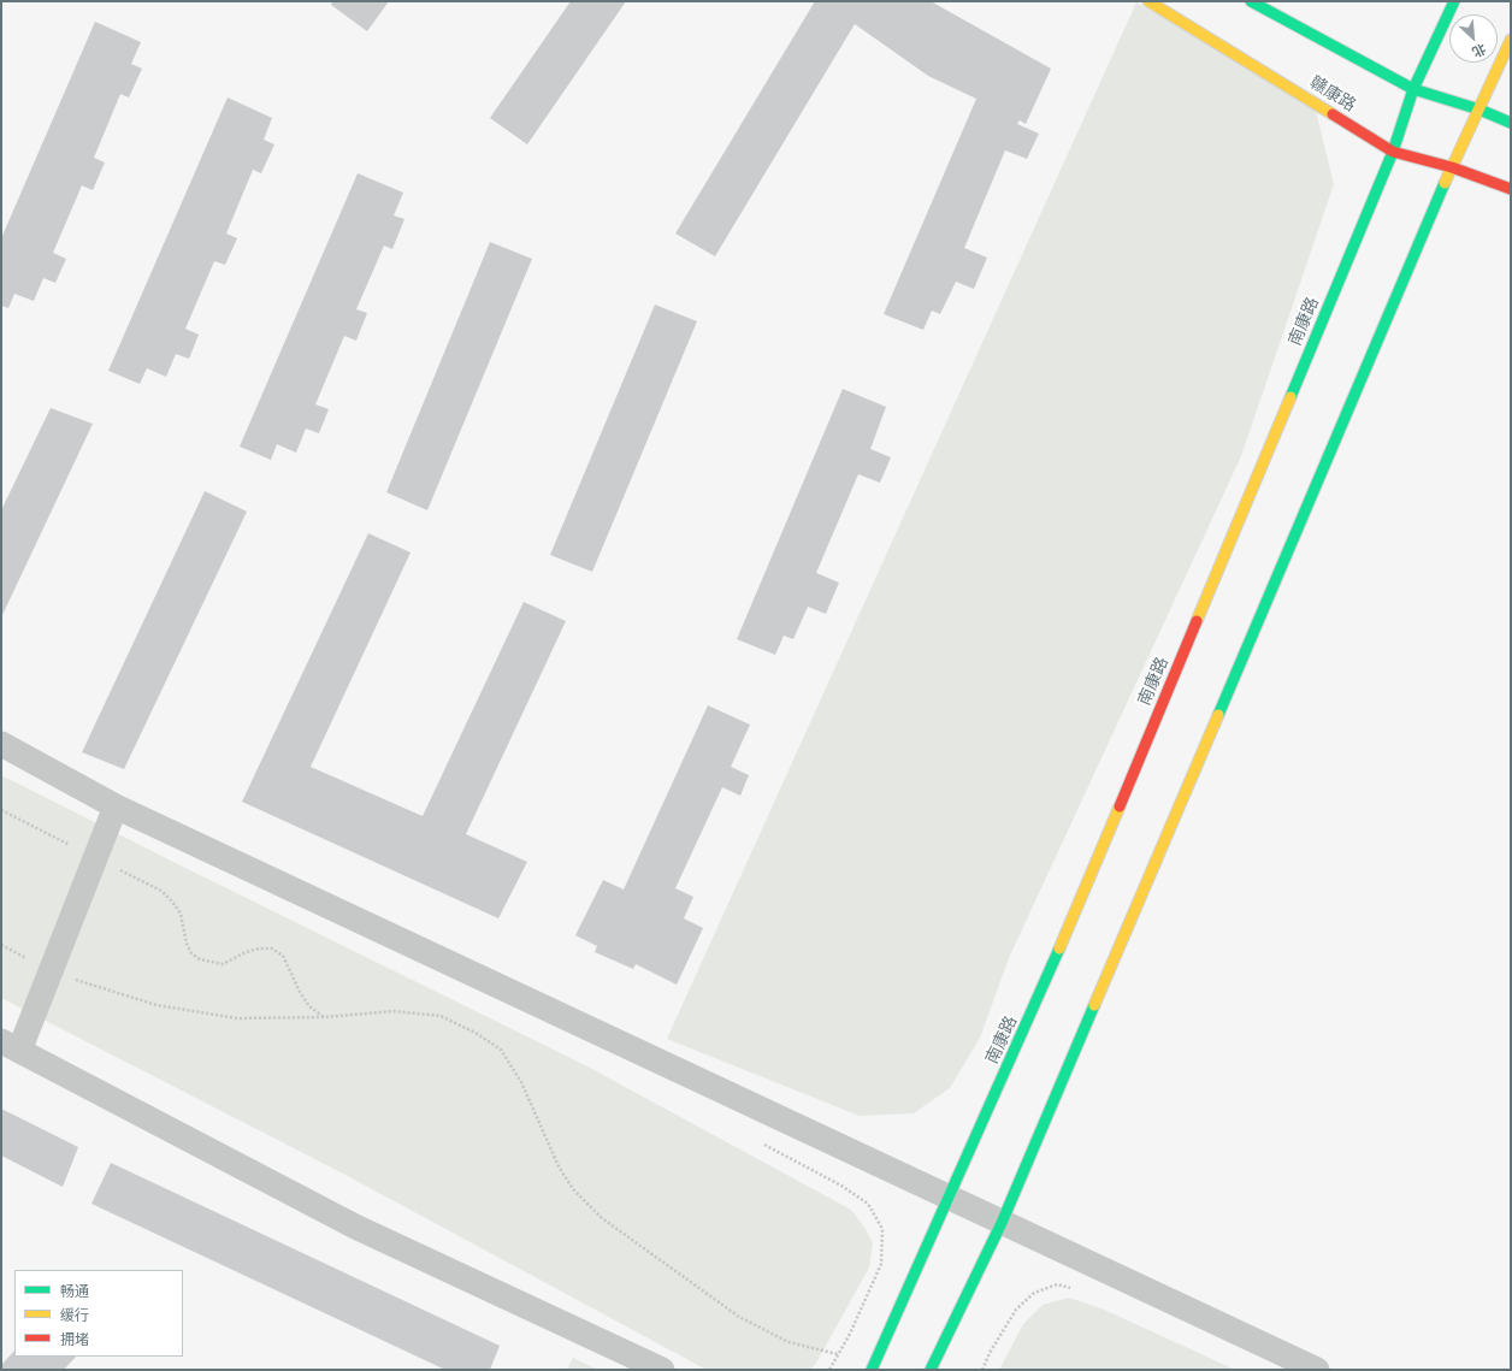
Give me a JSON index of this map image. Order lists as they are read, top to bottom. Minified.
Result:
{"streets":{"main road":["赣康路","南康路"]},"crossings":[["赣康路","南康路"]],"legend":["畅通","缓行","拥堵"],"north":"bottom right"}
